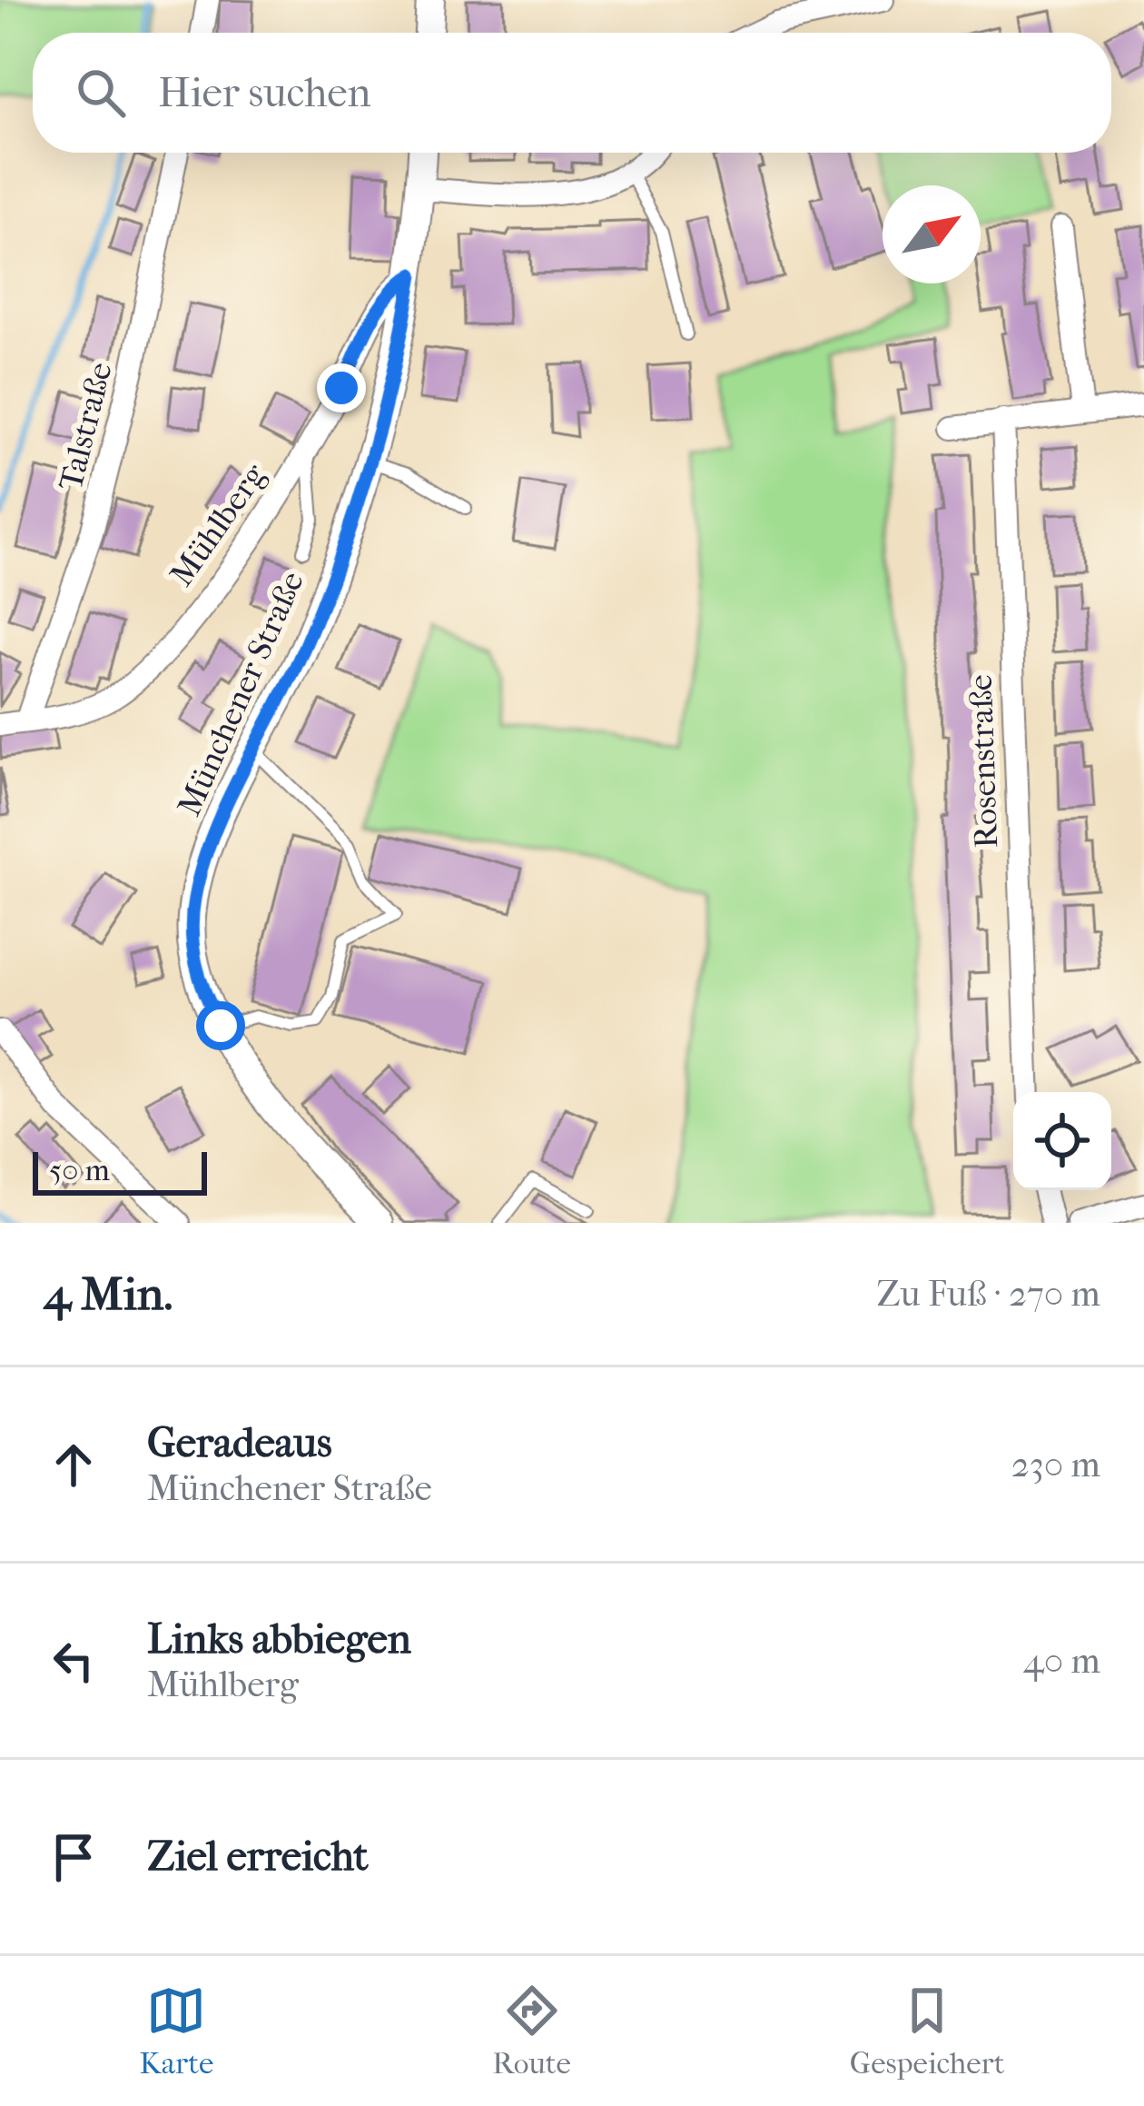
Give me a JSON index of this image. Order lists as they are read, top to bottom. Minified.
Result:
{"streets":{"street":["Talstraße","Mühlberg","Münchener Straße","Rosenstraße"]},"crossings":[["Talstraße","Mühlberg"],["Mühlberg","Münchener Straße"]],"scale_bar":"50 m","north":"top right","page":{"search":"Hier suchen","scale":"50 m","heading":["4 Min.","Zu Fuß · 270 m"],"list":[["Geradeaus","Münchener Straße","230 m"],["Links abbiegen","Mühlberg","40 m"],"Ziel erreicht"],"nav":["Karte","Route","Gespeichert"]}}
